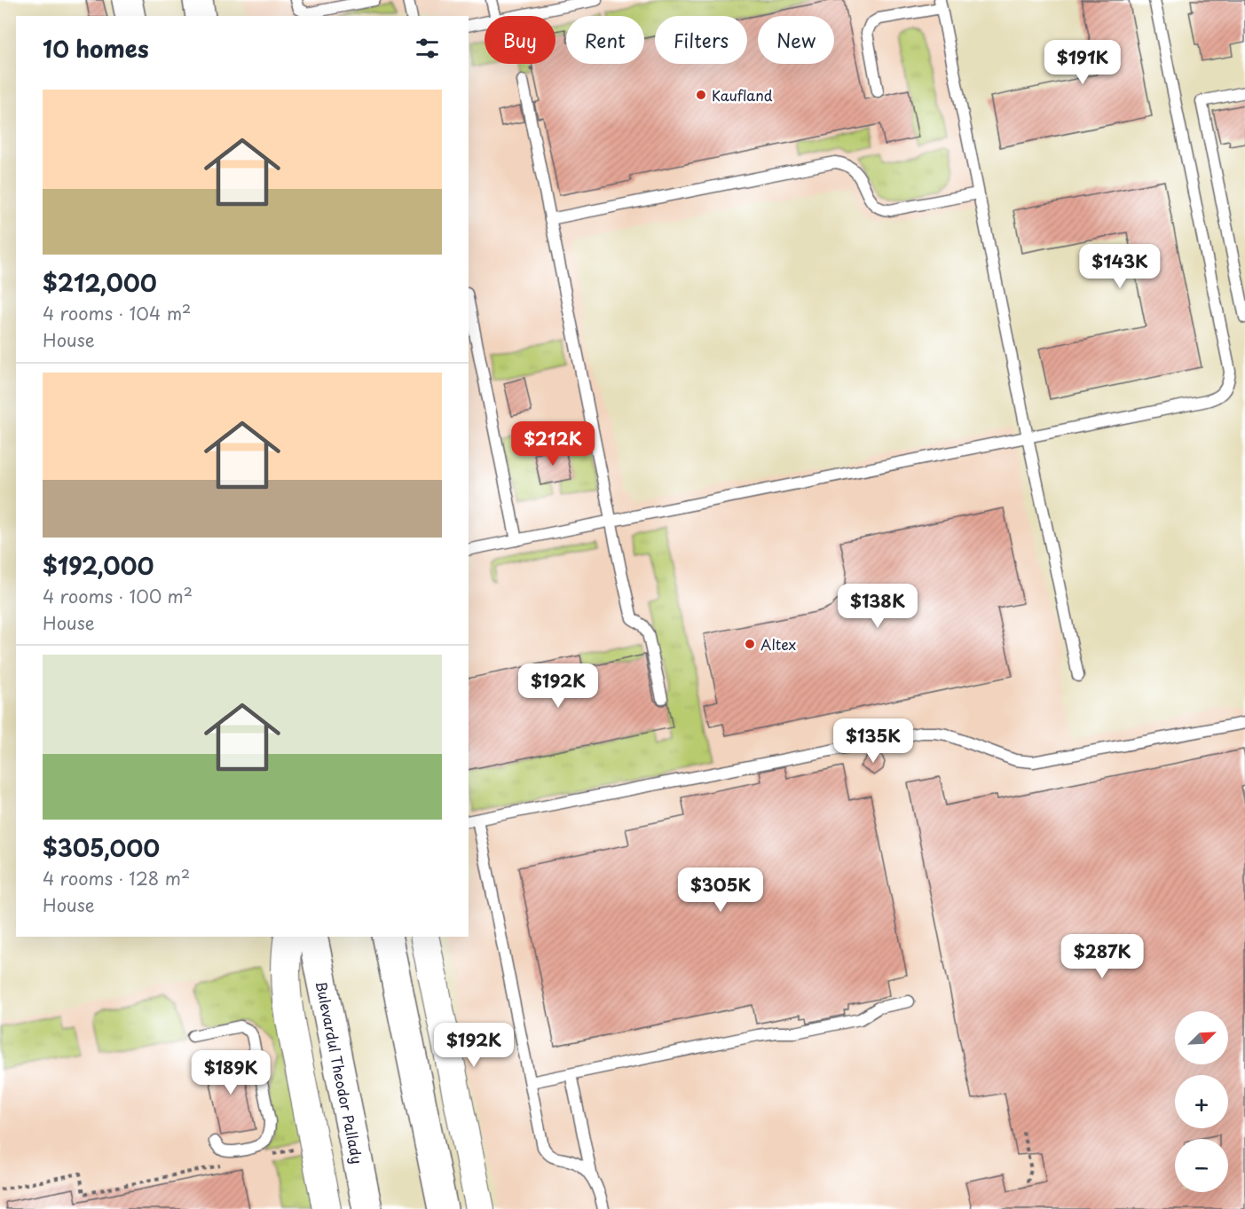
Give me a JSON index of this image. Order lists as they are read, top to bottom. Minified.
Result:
{"streets":{"main road":["Bulevardul Theodor Pallady"]},"places":["Kaufland","Altex"],"north":"top right","page":{"chip":["Buy","Rent","Filters","New"],"heading":"10 homes","price":["$191K","$143K","$212K","$138K","$192K","$135K","$305K","$287K","$192K","$189K"],"list":[{"name":"$212,000","note":"4 rooms · 104 m² · House"},{"name":"$192,000","note":"4 rooms · 100 m² · House"},{"name":"$305,000","note":"4 rooms · 128 m² · House"}],"map_buttons":["+","−"]}}
